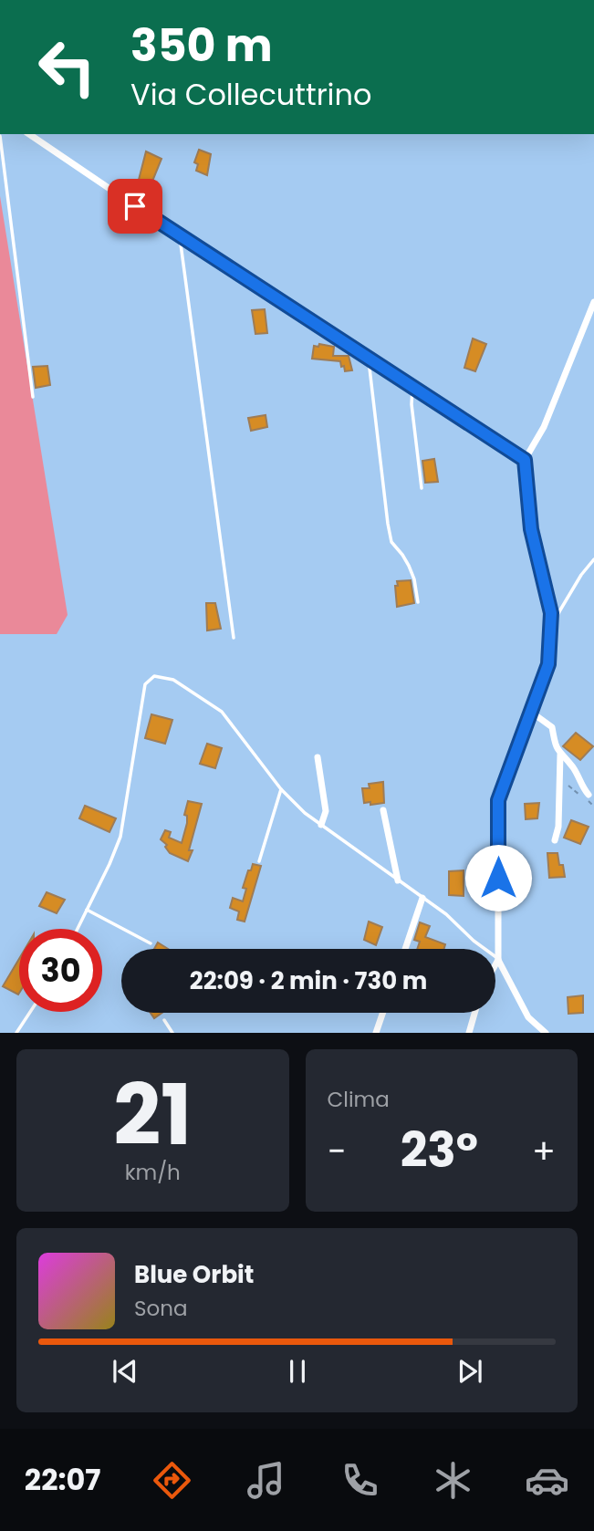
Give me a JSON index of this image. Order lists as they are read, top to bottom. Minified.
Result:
{"page":{"turn":["350 m","Via Collecuttrino"],"limit":"30","trip":"22:09 · 2 min · 730 m","tile":[["21","km/h"],"Clima"],"heat":["−","23°","+"],"song":["Blue Orbit","Sona"],"tabs":"22:07"}}
